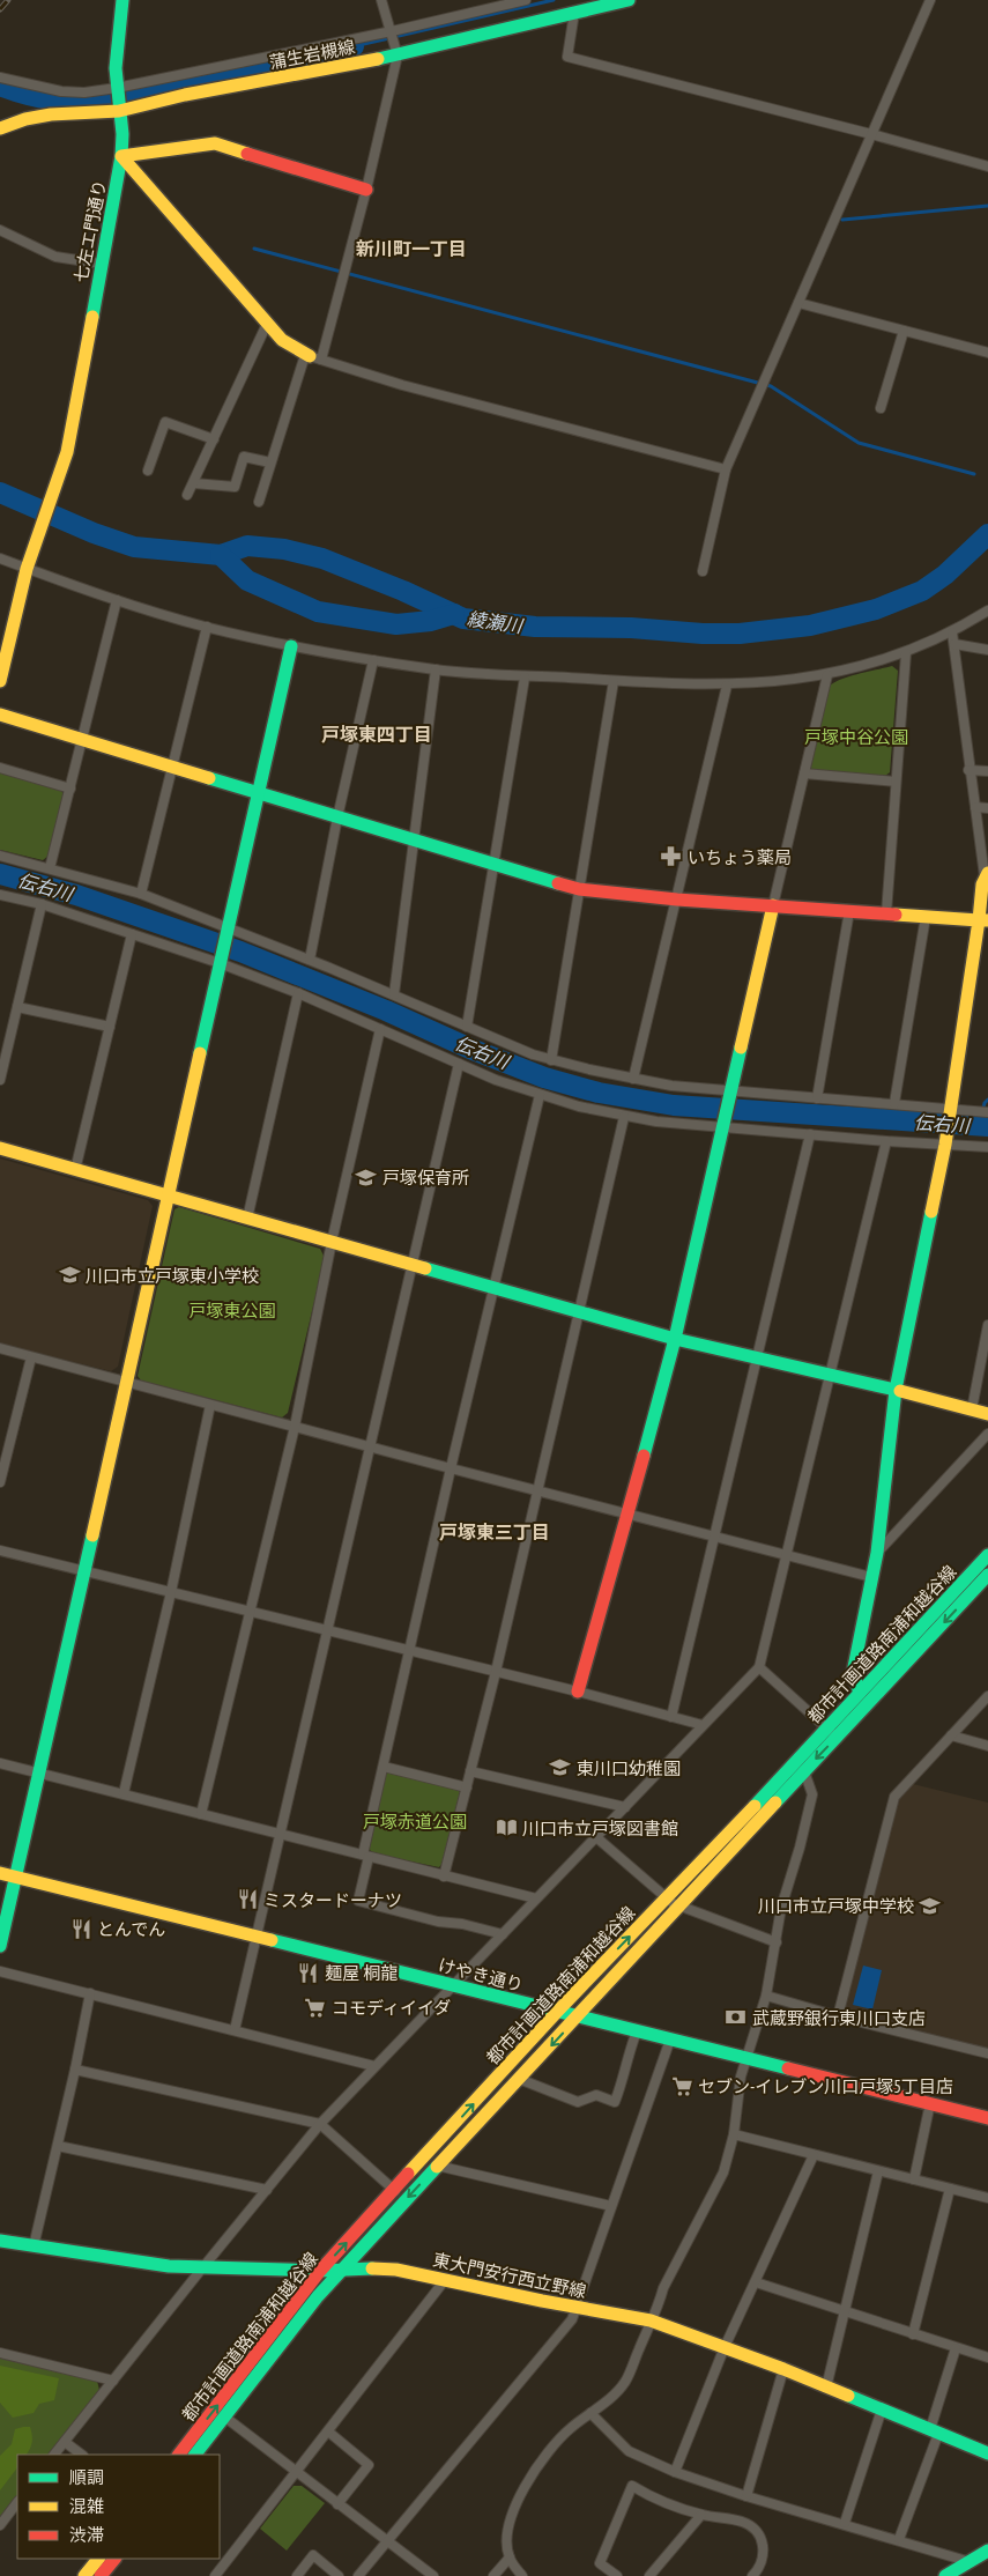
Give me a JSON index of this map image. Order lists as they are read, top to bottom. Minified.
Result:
{"streets":{"street":["蒲生岩槻線","七左エ門通り","都市計画道路南浦和越谷線","けやき通り","東大門安行西立野線"]},"crossings":[["蒲生岩槻線","七左エ門通り"],["都市計画道路南浦和越谷線","けやき通り"],["都市計画道路南浦和越谷線","東大門安行西立野線"]],"districts":["新川町一丁目","戸塚東四丁目","戸塚東三丁目"],"water":["綾瀬川","伝右川"],"parks":["戸塚中谷公園","戸塚東公園","戸塚赤道公園"],"places":{"pharmacy":["いちょう薬局"],"school or university":["戸塚保育所","川口市立戸塚東小学校","東川口幼稚園","川口市立戸塚中学校"],"library":["川口市立戸塚図書館"],"restaurant":["ミスタードーナツ","とんでん","麺屋 桐龍"],"supermarket":["コモディイイダ","セブン-イレブン川口戸塚5丁目店"],"bank":["武蔵野銀行東川口支店"]},"legend":["順調","混雑","渋滞"]}
